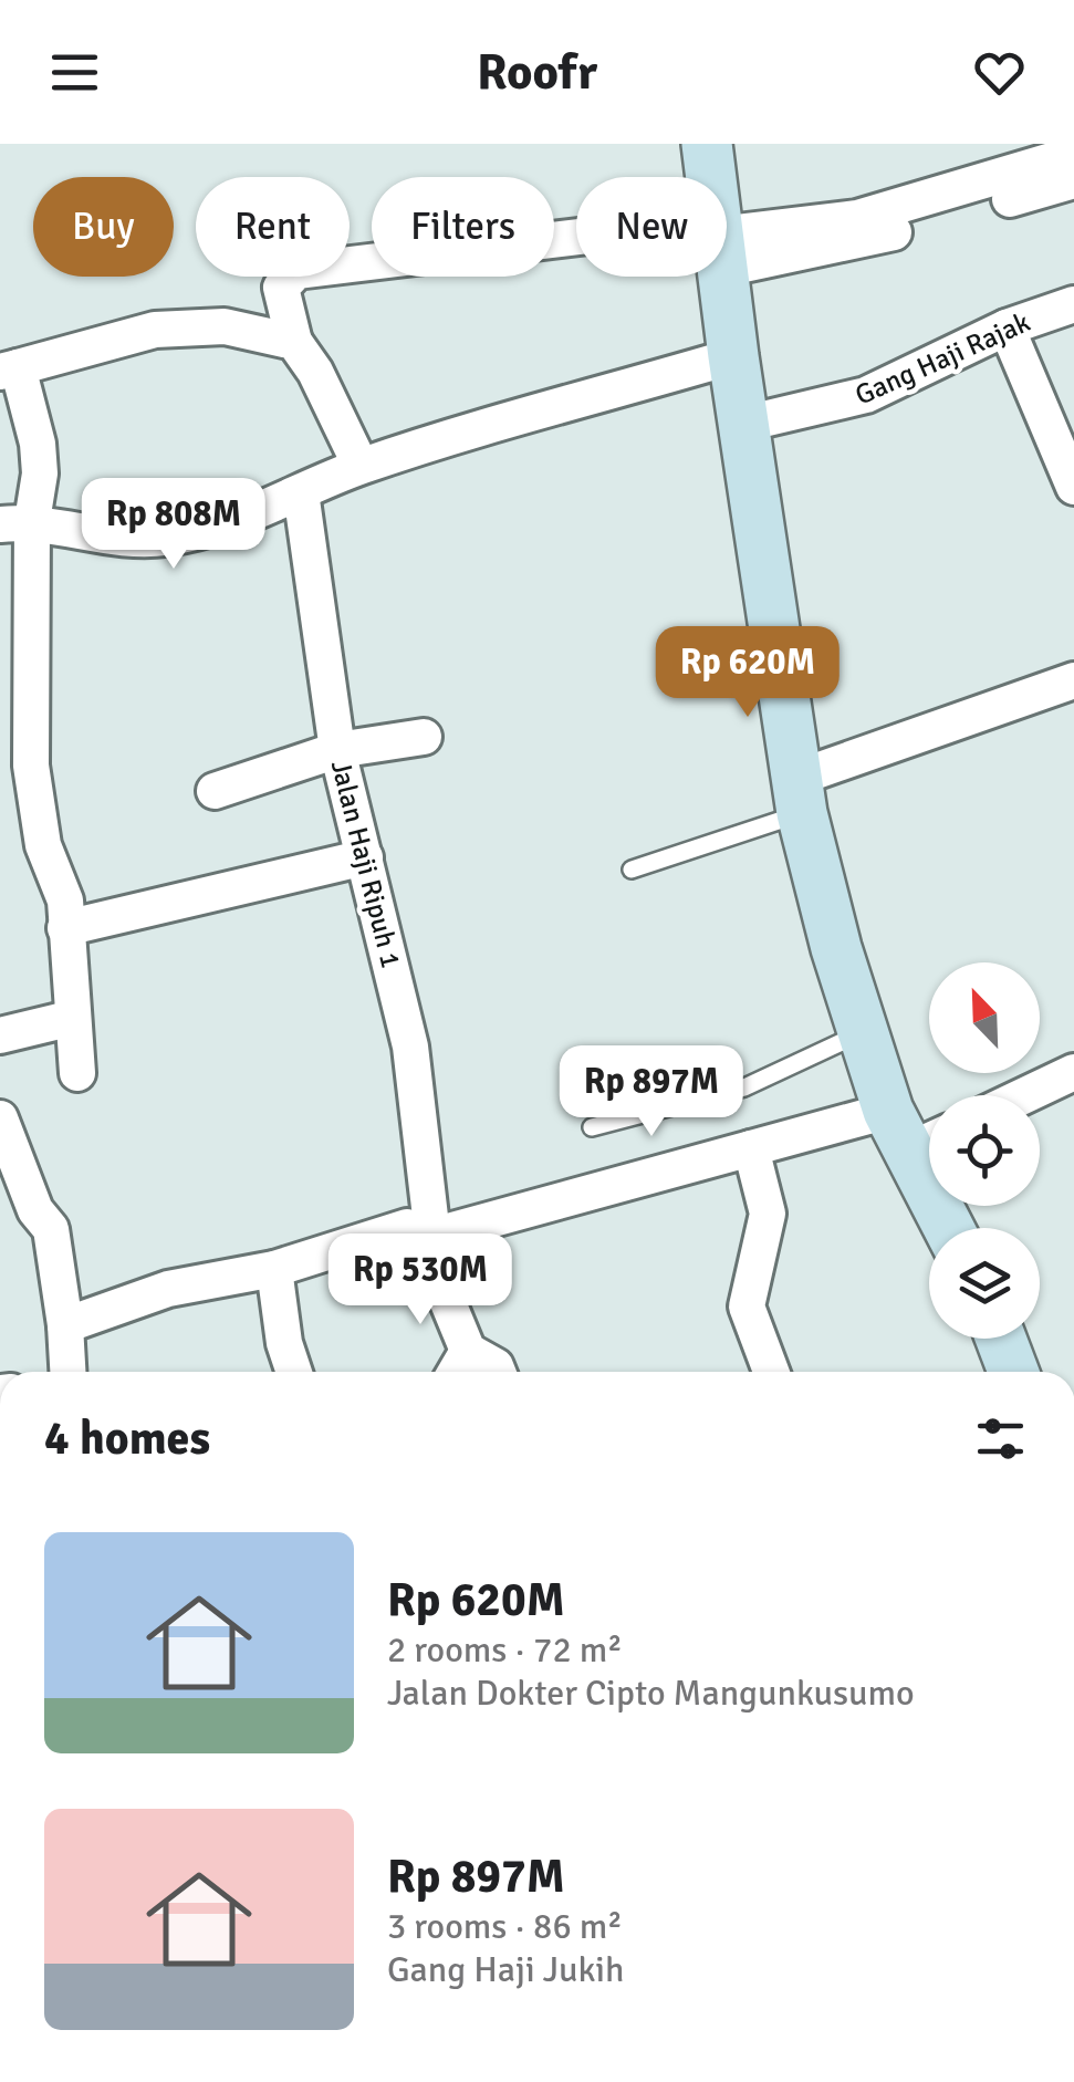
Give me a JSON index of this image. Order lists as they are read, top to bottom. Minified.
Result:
{"streets":{"street":["Gang Haji Rajak","Jalan Haji Ripuh 1"]},"north":"top left","page":{"header":"Roofr","chip":["Buy","Rent","Filters","New"],"price":["Rp 808M","Rp 620M","Rp 897M","Rp 530M"],"heading":"4 homes","list":[{"name":"Rp 620M","note":"2 rooms · 72 m² · Jalan Dokter Cipto Mangunkusumo"},{"name":"Rp 897M","note":"3 rooms · 86 m² · Gang Haji Jukih"}]}}
